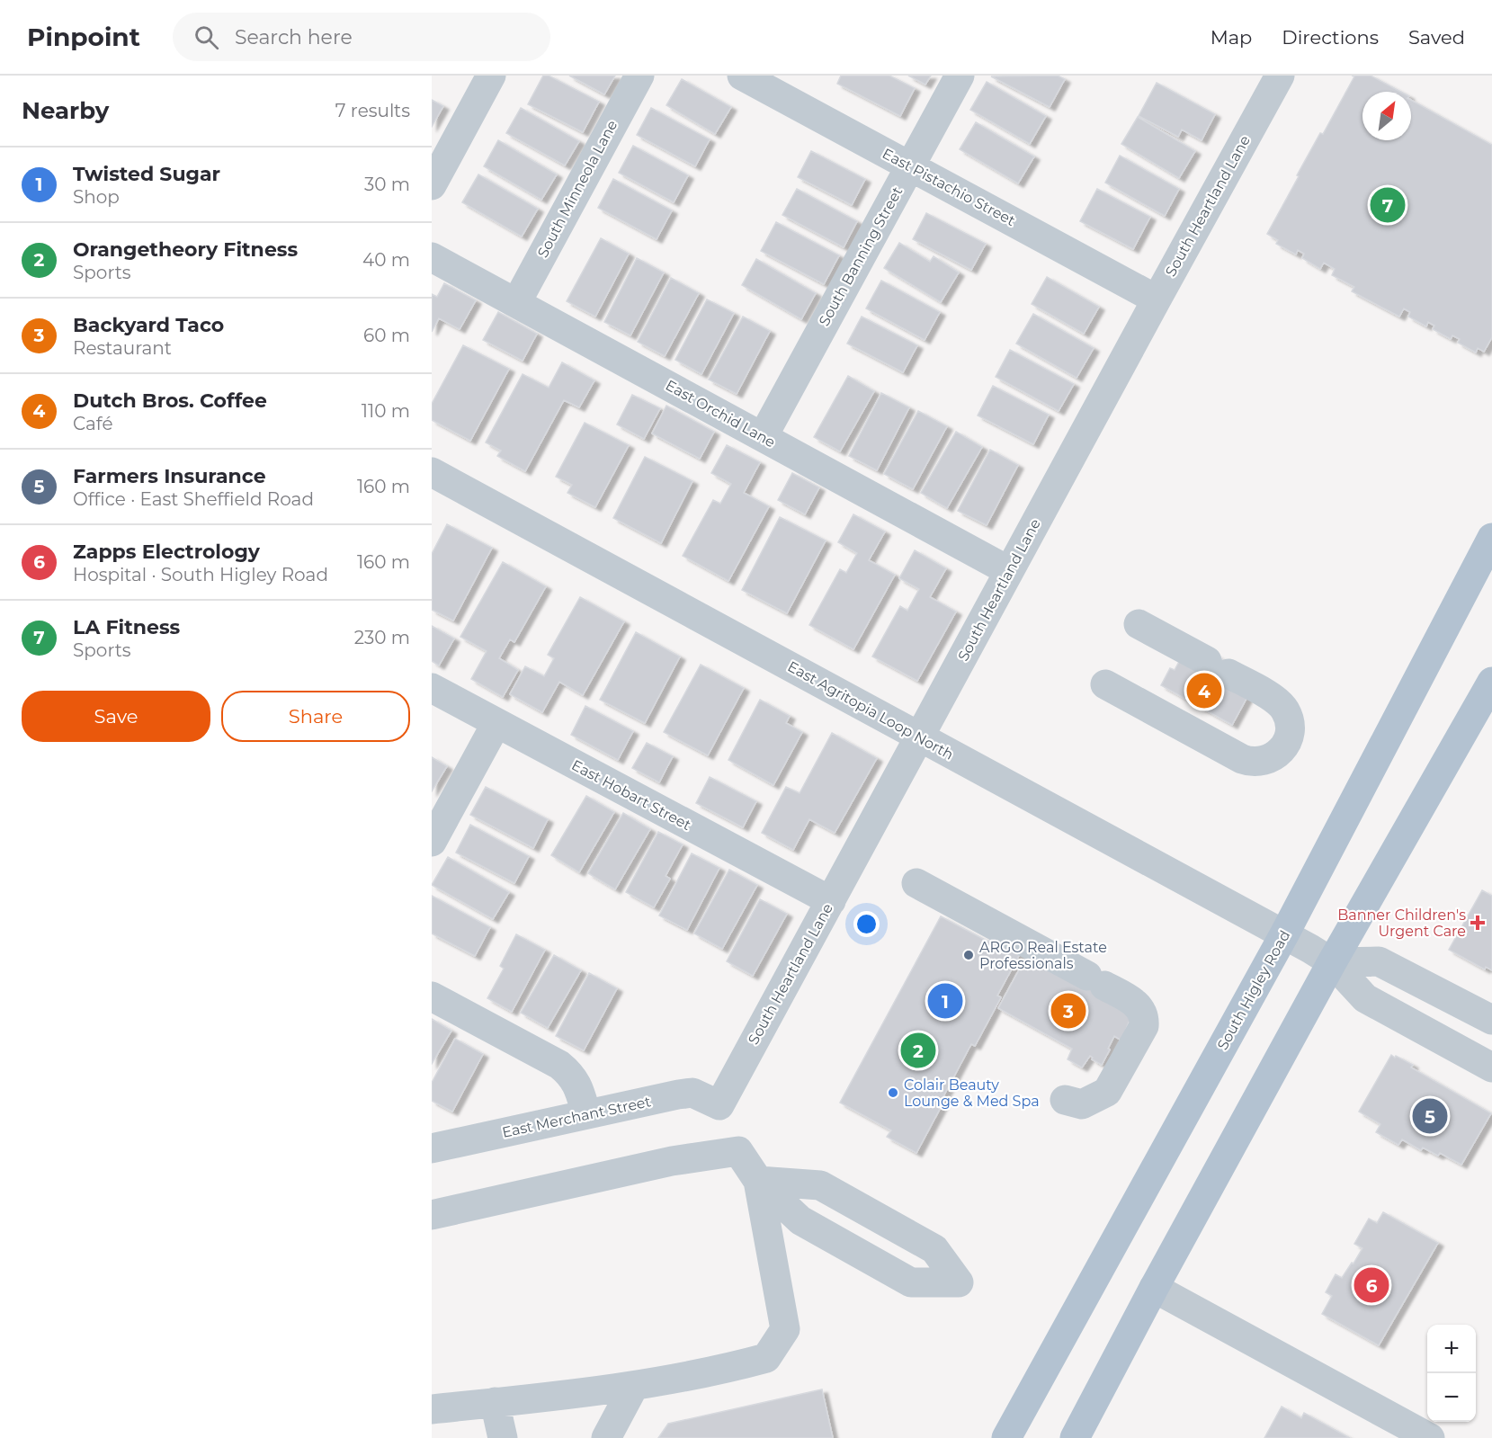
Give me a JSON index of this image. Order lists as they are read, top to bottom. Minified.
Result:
{"streets":{"main road":["South Higley Road"],"street":["East Pistachio Street","South Minneola Lane","South Heartland Lane","South Banning Street","East Orchid Lane","East Agritopia Loop North","East Hobart Street","East Merchant Street"]},"crossings":[["East Pistachio Street","South Heartland Lane"],["East Pistachio Street","South Banning Street"],["South Minneola Lane","East Orchid Lane"],["South Heartland Lane","East Orchid Lane"],["South Heartland Lane","East Agritopia Loop North"],["South Heartland Lane","East Hobart Street"],["South Heartland Lane","East Merchant Street"],["South Banning Street","East Orchid Lane"],["East Agritopia Loop North","South Higley Road"]],"places":{"health":["Banner Children's Urgent Care"],"other":["ARGO Real Estate Professionals","Colair Beauty Lounge & Med Spa"]},"north":"top right","page":{"header":"Pinpoint","search":"Search here","nav":["Map","Directions","Saved"],"heading":["Nearby","7 results"],"list":[{"mark":"1","name":"Twisted Sugar","note":"Shop","value":"30 m"},{"mark":"2","name":"Orangetheory Fitness","note":"Sports","value":"40 m"},{"mark":"3","name":"Backyard Taco","note":"Restaurant","value":"60 m"},{"mark":"4","name":"Dutch Bros. Coffee","note":"Café","value":"110 m"},{"mark":"5","name":"Farmers Insurance","note":"Office · East Sheffield Road","value":"160 m"},{"mark":"6","name":"Zapps Electrology","note":"Hospital · South Higley Road","value":"160 m"},{"mark":"7","name":"LA Fitness","note":"Sports","value":"230 m"}],"pins":["7","4","1","3","2","5","6"],"buttons":["Save","Share"],"map_buttons":["+","−"]}}
